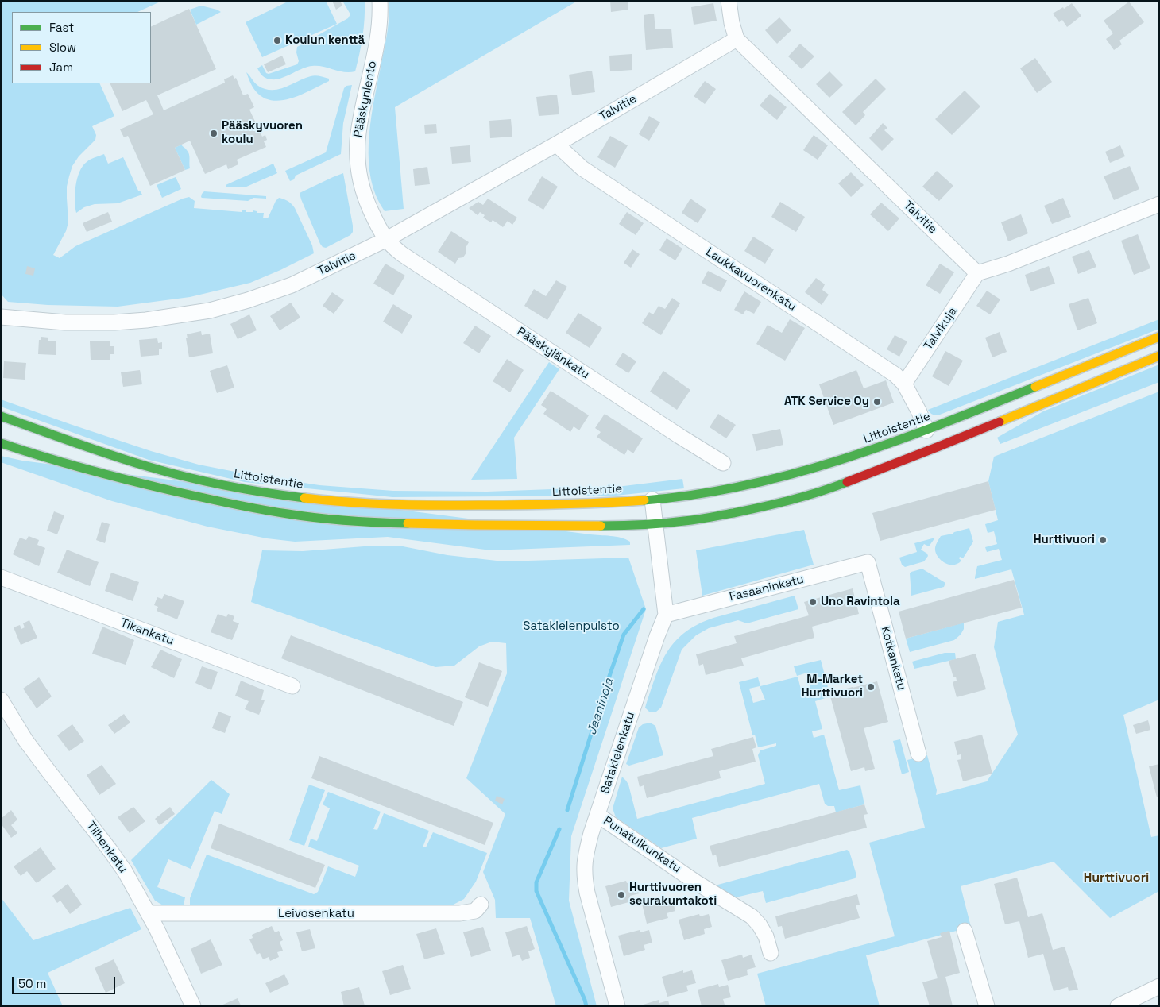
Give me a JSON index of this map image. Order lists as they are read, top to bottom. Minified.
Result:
{"streets":{"main road":["Littoistentie"],"street":["Pääskynlento","Talvitie","Laukkavuorenkatu","Talvikuja","Pääskylänkatu","Fasaaninkatu","Tikankatu","Kotkankatu","Satakielenkatu","Punatulkunkatu","Tilhenkatu","Leivosenkatu"]},"crossings":[["Pääskynlento","Talvitie"],["Pääskynlento","Pääskylänkatu"],["Talvitie","Laukkavuorenkatu"],["Talvitie","Talvikuja"],["Talvitie","Pääskylänkatu"],["Laukkavuorenkatu","Talvikuja"],["Laukkavuorenkatu","Littoistentie"],["Littoistentie","Satakielenkatu"],["Fasaaninkatu","Kotkankatu"],["Fasaaninkatu","Satakielenkatu"],["Satakielenkatu","Punatulkunkatu"],["Tilhenkatu","Leivosenkatu"]],"districts":["Hurttivuori"],"water":["Jaaninoja"],"parks":["Satakielenpuisto"],"places":["Koulun kenttä","Pääskyvuoren koulu","ATK Service Oy","Hurttivuori","Uno Ravintola","M-Market Hurttivuori","Hurttivuoren seurakuntakoti"],"legend":["Fast","Slow","Jam"],"scale_bar":"50 m"}
